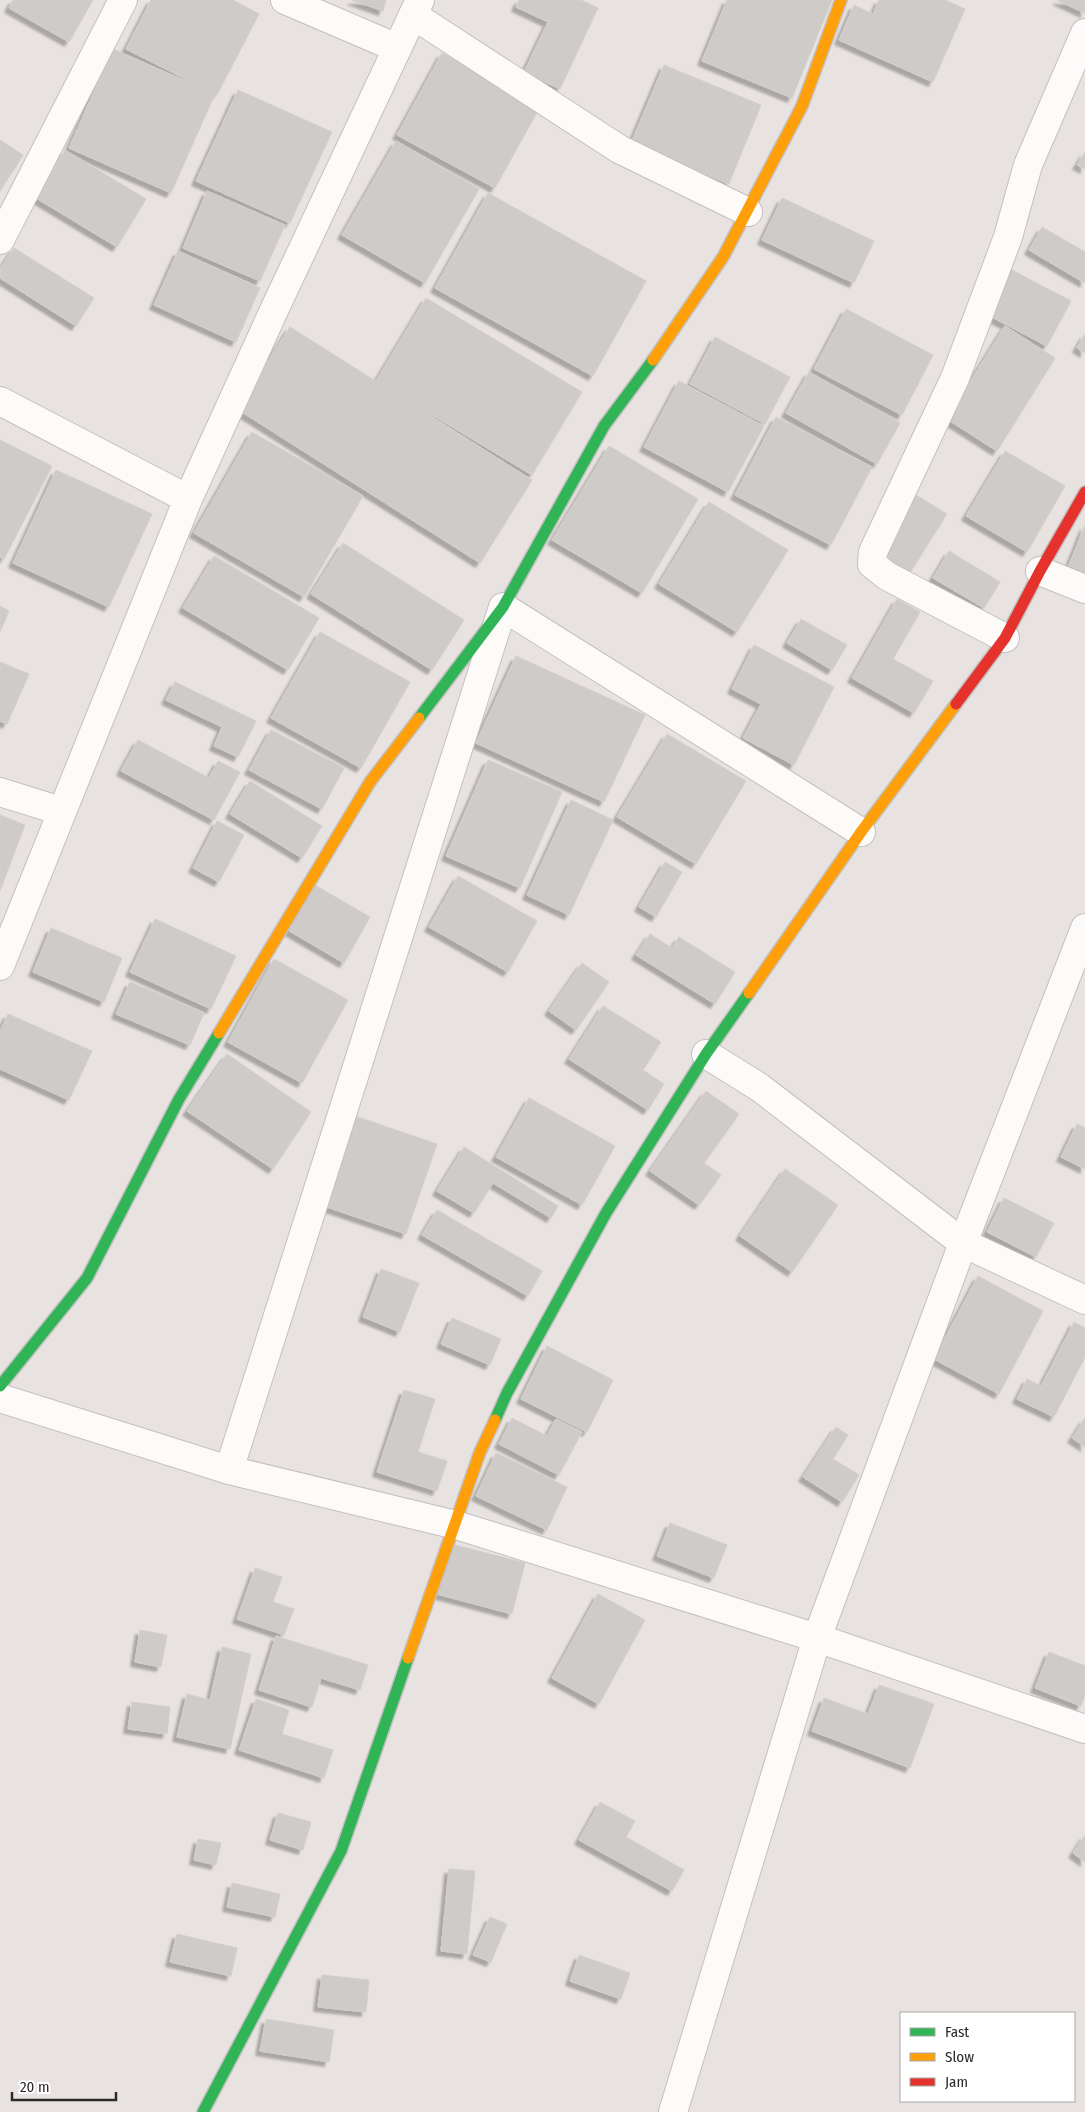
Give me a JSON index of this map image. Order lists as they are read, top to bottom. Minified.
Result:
{"legend":["Fast","Slow","Jam"],"scale_bar":"20 m"}
